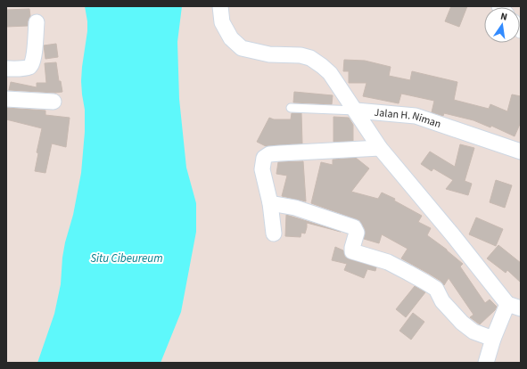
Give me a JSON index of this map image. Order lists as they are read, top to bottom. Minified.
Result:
{"streets":{"street":["Jalan H. Niman"]},"water":["Situ Cibeureum"],"north":"top"}
